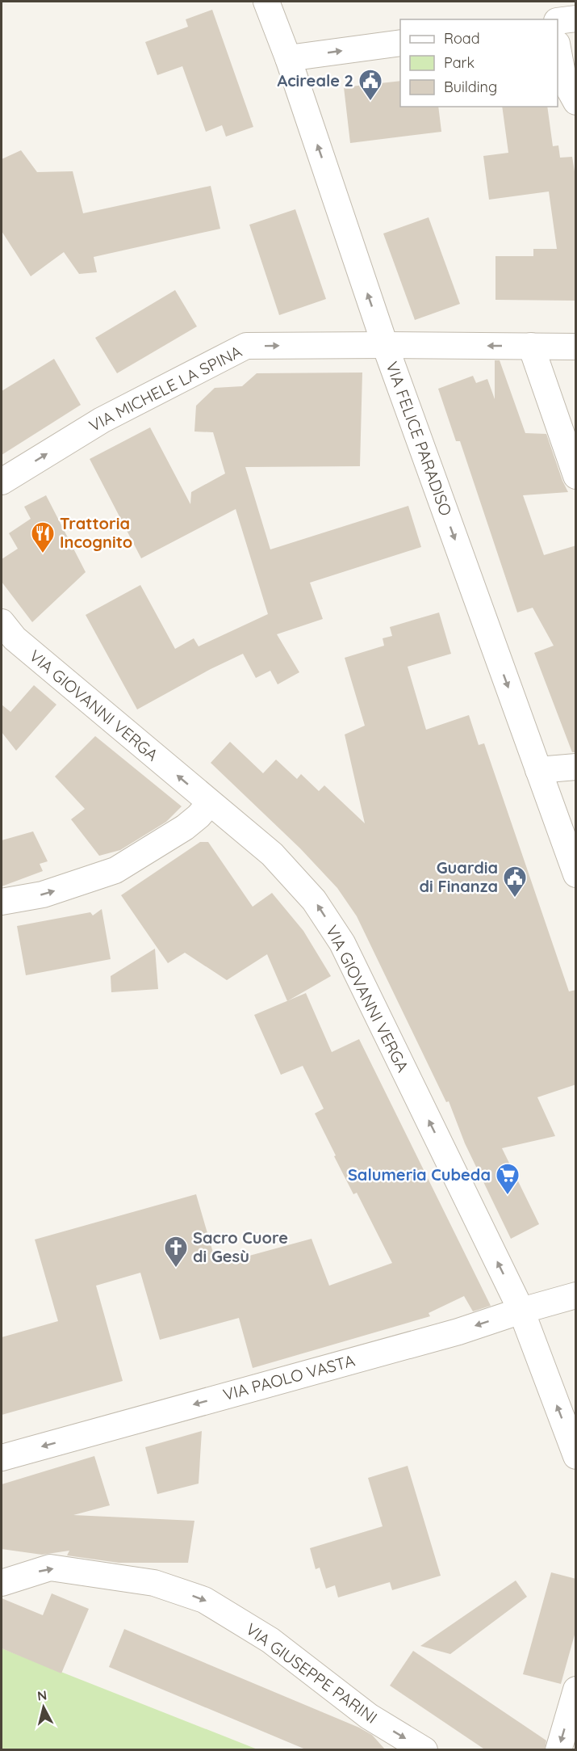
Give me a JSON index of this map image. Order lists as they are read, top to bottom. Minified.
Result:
{"streets":{"street":["VIA MICHELE LA SPINA","VIA FELICE PARADISO","VIA GIOVANNI VERGA","VIA PAOLO VASTA","VIA GIUSEPPE PARINI"]},"crossings":[["VIA MICHELE LA SPINA","VIA FELICE PARADISO"],["VIA GIOVANNI VERGA","VIA PAOLO VASTA"]],"one_way":["VIA GIOVANNI VERGA","VIA PAOLO VASTA","VIA GIUSEPPE PARINI"],"places":{"public building":["Acireale 2","Guardia di Finanza"],"restaurant":["Trattoria Incognito"],"supermarket":["Salumeria Cubeda"],"church":["Sacro Cuore di Gesù"]},"legend":["Road","Park","Building"],"north":"top"}
